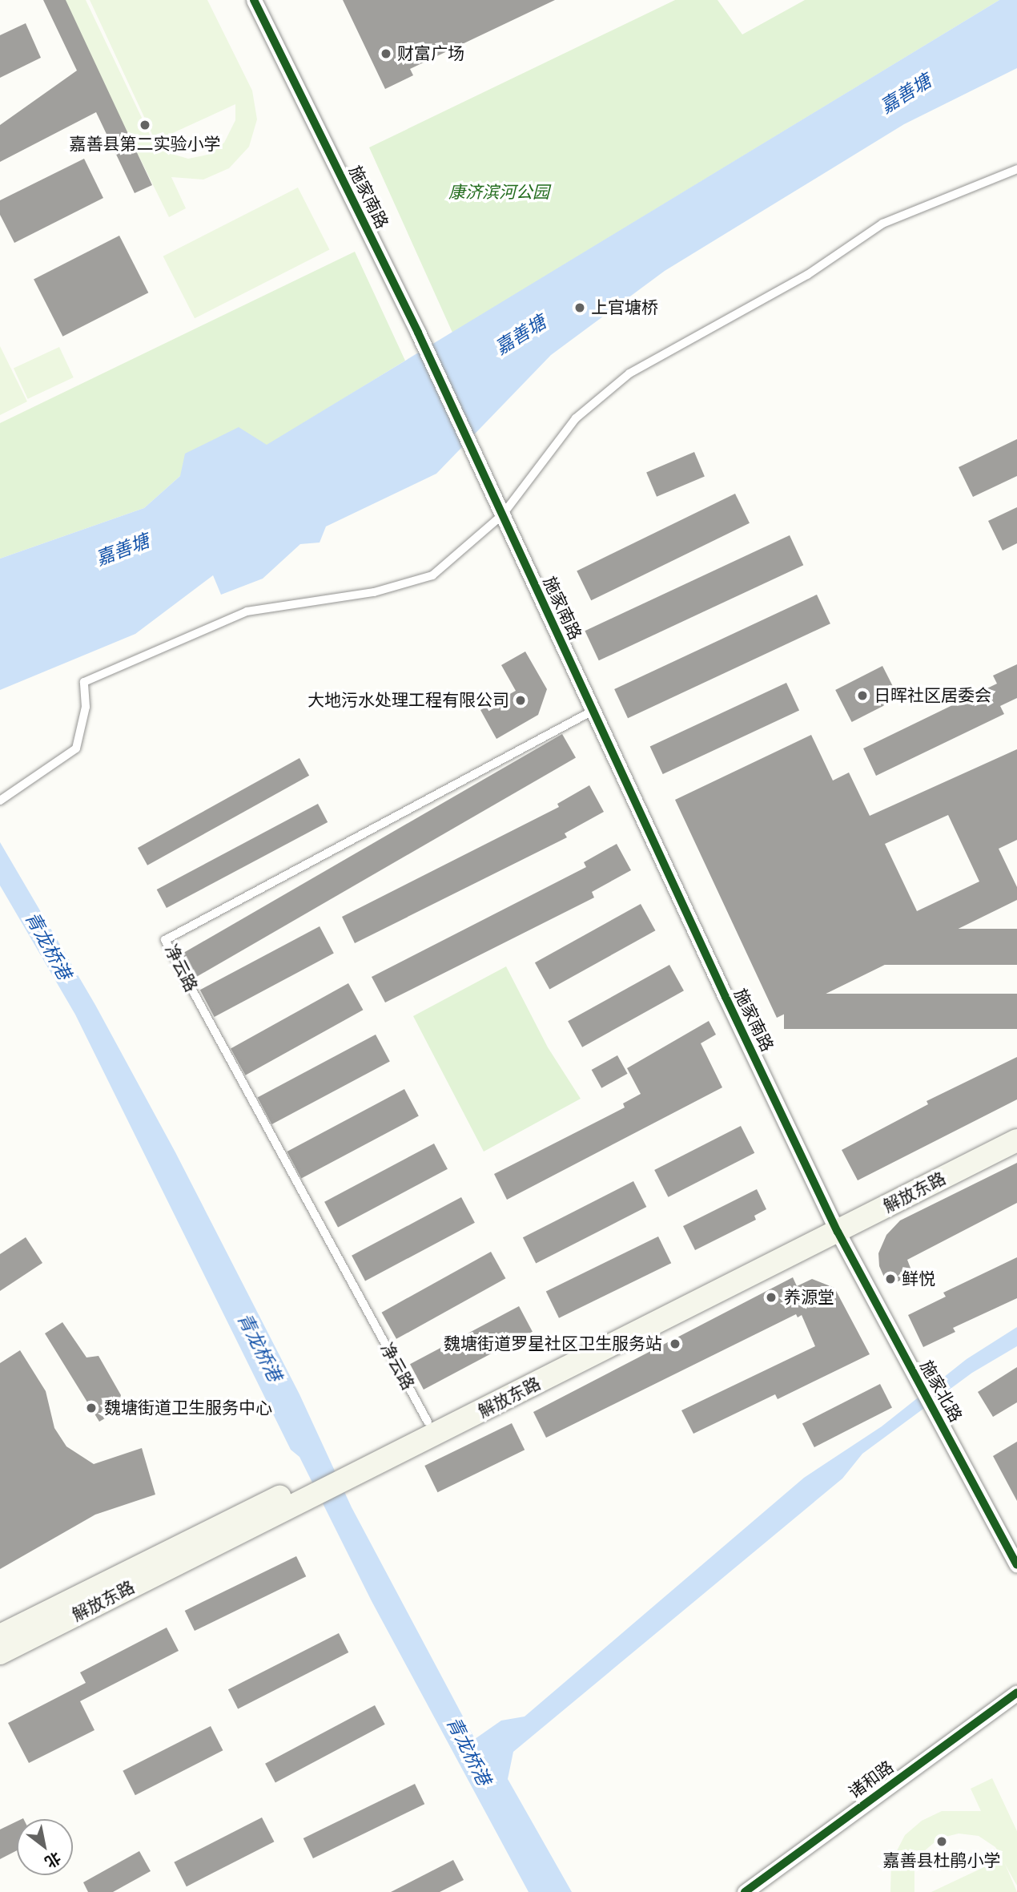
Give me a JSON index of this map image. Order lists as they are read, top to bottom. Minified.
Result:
{"streets":{"main road":["解放东路"],"street":["施家南路","施家北路","诸和路"],"lane":["净云路"]},"crossings":[["施家南路","净云路"],["施家南路","解放东路"],["施家南路","施家北路"],["净云路","解放东路"],["解放东路","施家北路"]],"water":["嘉善塘","青龙桥港"],"parks":["康济滨河公园"],"places":["财富广场","嘉善县第二实验小学","上官塘桥","日晖社区居委会","大地污水处理工程有限公司","鲜悦","养源堂","魏塘街道罗星社区卫生服务站","魏塘街道卫生服务中心","嘉善县杜鹃小学"],"north":"bottom right"}
